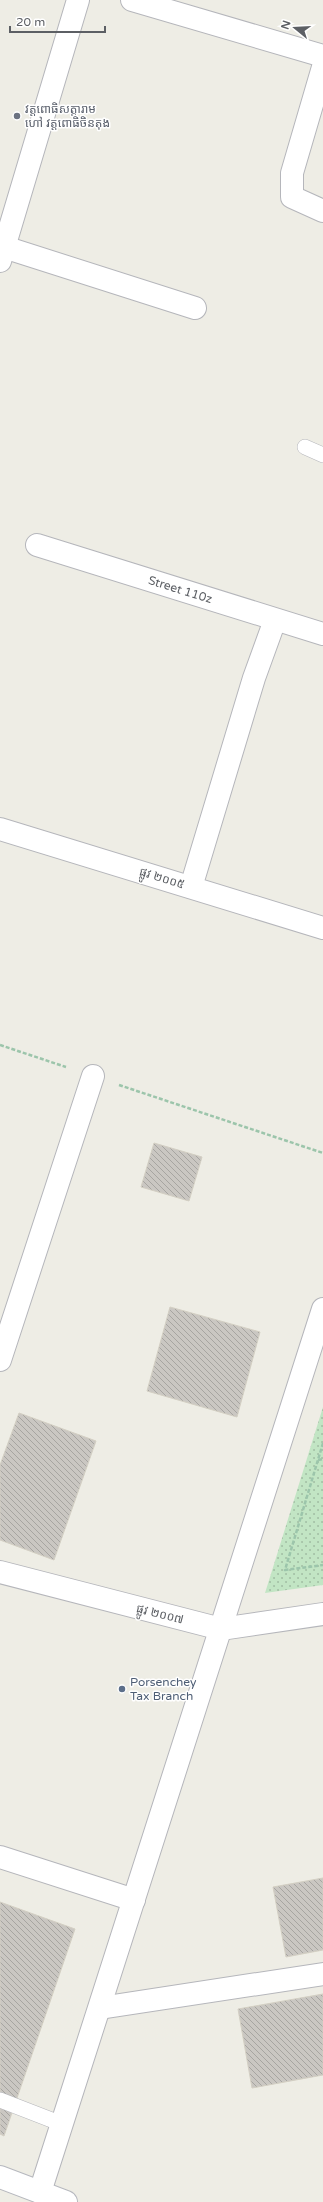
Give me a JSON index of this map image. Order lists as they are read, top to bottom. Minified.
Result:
{"streets":{"street":["Street 110z","ផ្លូវ ២០០៥","ផ្លូវ ២០០៧"]},"places":["វត្តពោធិសត្តារាម ហៅ វត្តពោធិចិនតុង","Porsenchey Tax Branch"],"scale_bar":"20 m","north":"left"}
